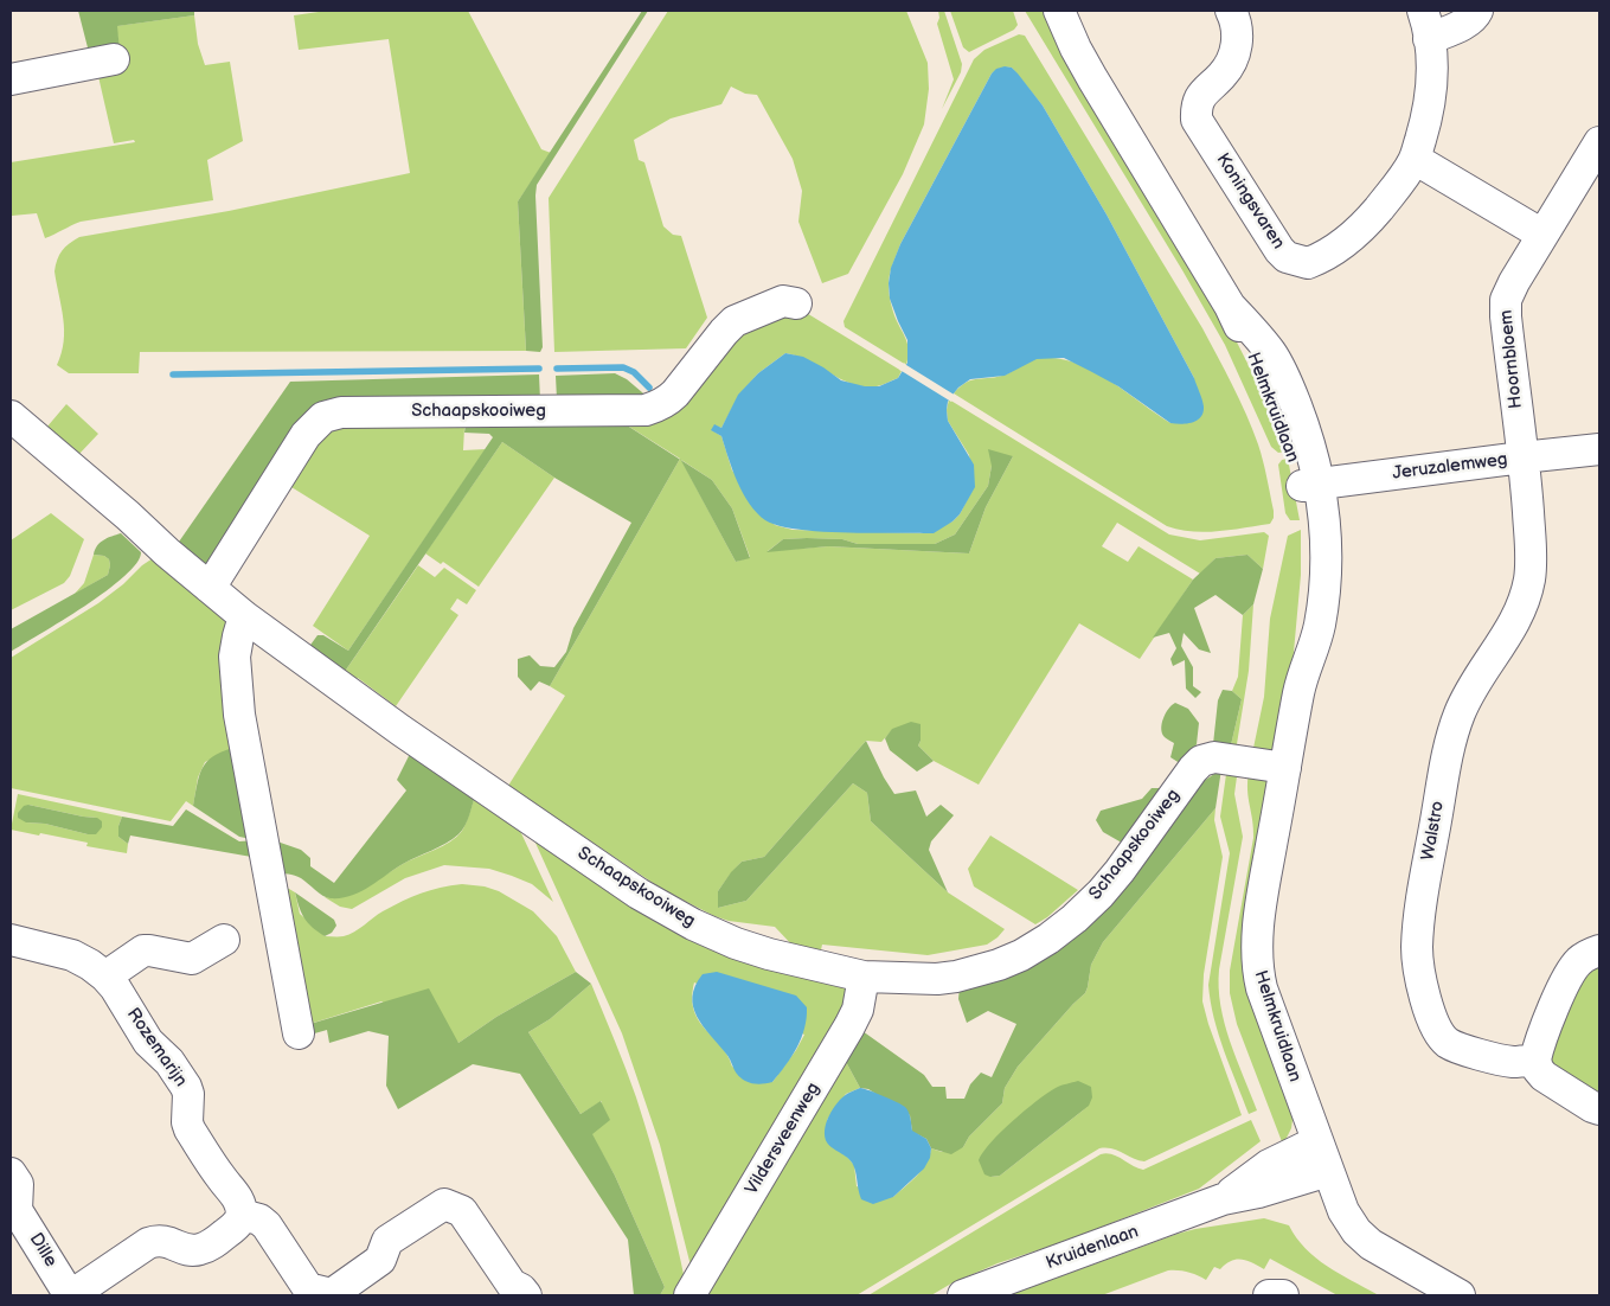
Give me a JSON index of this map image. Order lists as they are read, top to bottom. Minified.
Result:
{"streets":{"street":["Koningsvaren","Hoornbloem","Helmkruidlaan","Schaapskooiweg","Jeruzalemweg","Walstro","Rozemarijn","Vildersveenweg","Kruidenlaan","Dille"]},"crossings":[["Hoornbloem","Jeruzalemweg"],["Hoornbloem","Walstro"],["Helmkruidlaan","Schaapskooiweg"],["Helmkruidlaan","Jeruzalemweg"],["Helmkruidlaan","Kruidenlaan"],["Schaapskooiweg","Vildersveenweg"],["Jeruzalemweg","Walstro"]]}
